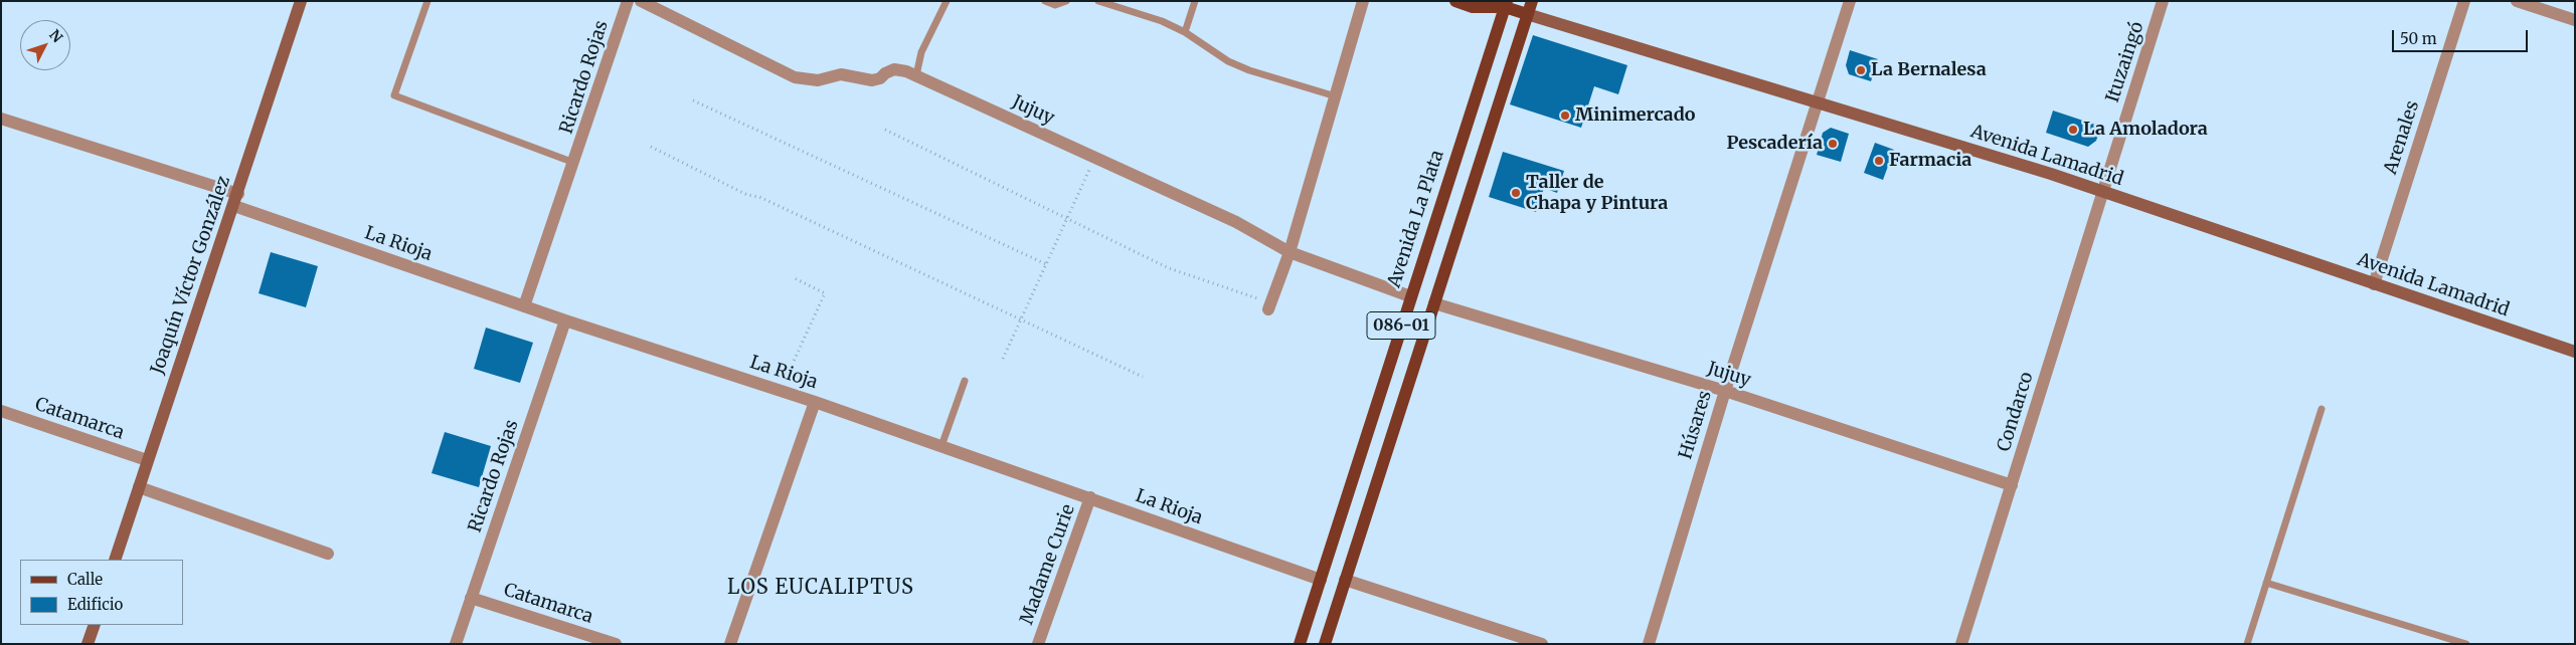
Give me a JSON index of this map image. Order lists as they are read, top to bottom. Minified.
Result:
{"streets":{"main road":["Avenida Lamadrid","Avenida La Plata","086-01"],"street":["Ituzaingó","Ricardo Rojas","Jujuy","Arenales","La Rioja","Joaquín Víctor González","Condarco","Catamarca","Húsares","Madame Curie"]},"crossings":[["Ituzaingó","Avenida Lamadrid"],["Ituzaingó","Condarco"],["Ricardo Rojas","La Rioja"],["Ricardo Rojas","Catamarca"],["Jujuy","Avenida La Plata"],["Jujuy","086-01"],["Jujuy","Condarco"],["Jujuy","Húsares"],["Arenales","Avenida Lamadrid"],["Avenida Lamadrid","Avenida La Plata"],["Avenida Lamadrid","086-01"],["Avenida Lamadrid","Condarco"],["Avenida Lamadrid","Húsares"],["Avenida La Plata","La Rioja"],["La Rioja","Joaquín Víctor González"],["La Rioja","Madame Curie"],["Joaquín Víctor González","Catamarca"]],"districts":["LOS EUCALIPTUS"],"places":["La Bernalesa","Minimercado","La Amoladora","Pescadería","Farmacia","Taller de Chapa y Pintura"],"legend":["Calle","Edificio"],"scale_bar":"50 m","north":"top right"}
